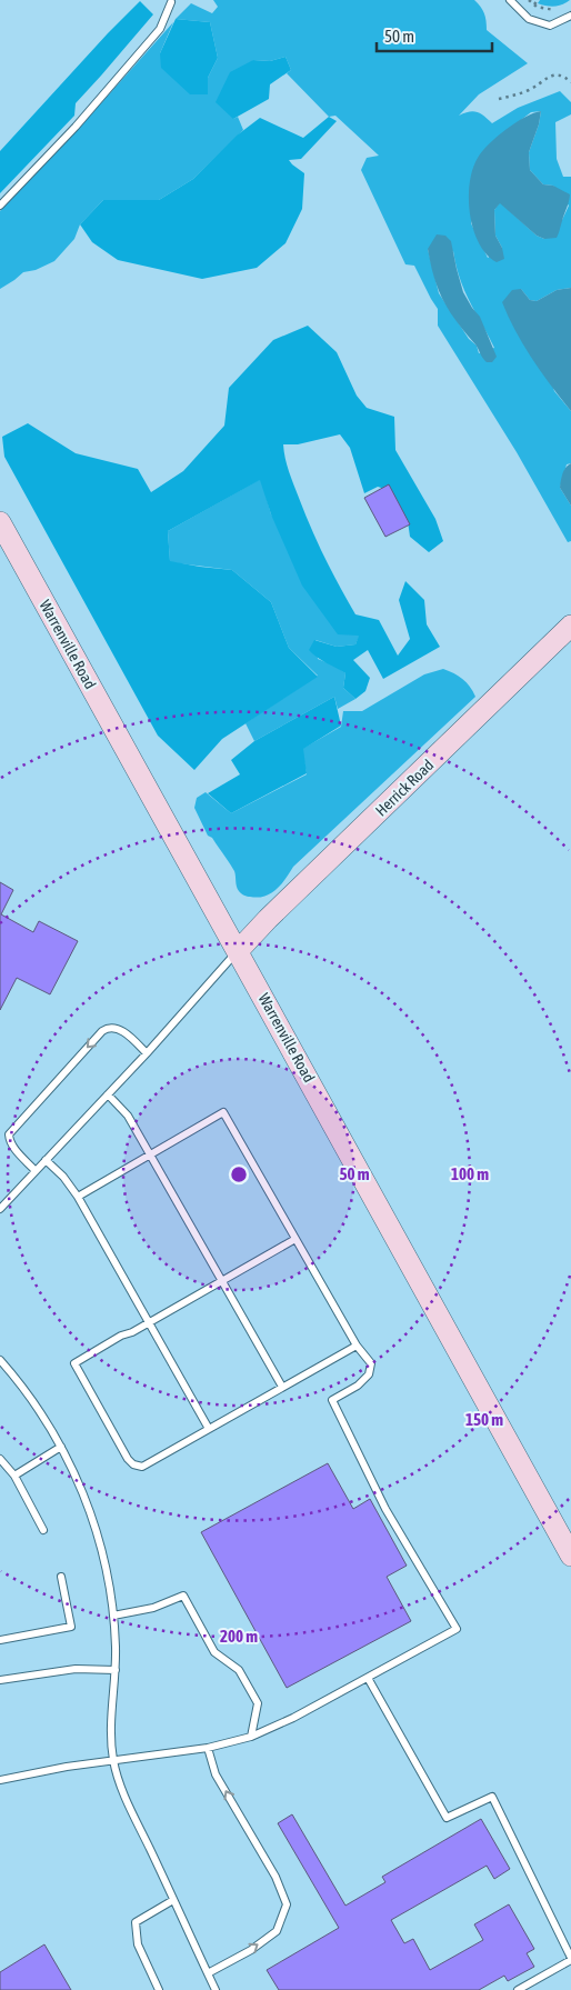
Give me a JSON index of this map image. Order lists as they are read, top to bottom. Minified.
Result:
{"streets":{"main road":["Warrenville Road","Herrick Road"]},"crossings":[["Warrenville Road","Herrick Road"]],"scale_bar":"50 m","rings":["50 m","100 m","150 m","200 m"]}
